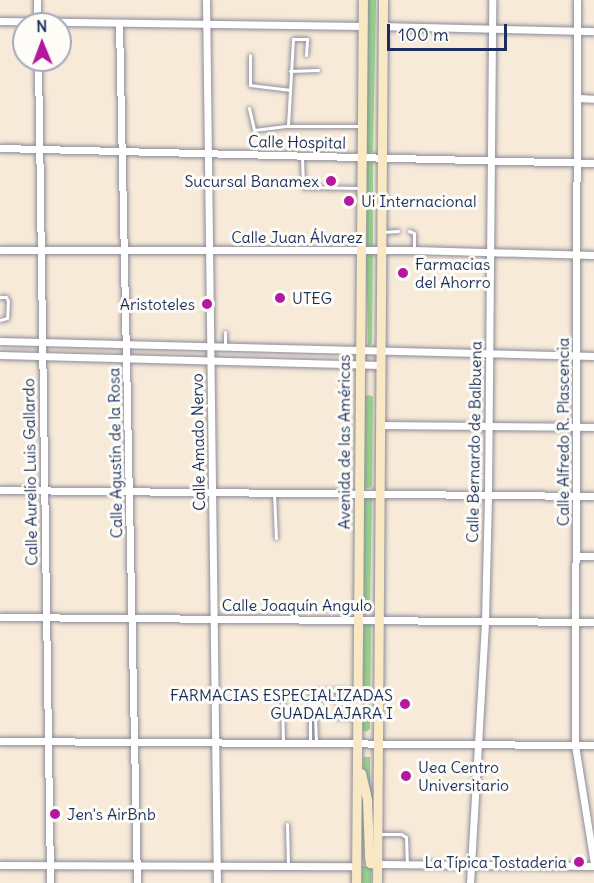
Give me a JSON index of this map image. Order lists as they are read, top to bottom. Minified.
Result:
{"streets":{"main road":["Avenida de las Américas"],"street":["Calle Hospital","Calle Juan Álvarez","Calle Alfredo R. Plascencia","Calle Amado Nervo","Calle Bernardo de Balbuena","Calle Agustín de la Rosa","Calle Aurelio Luis Gallardo","Calle Joaquín Angulo"]},"crossings":[["Calle Hospital","Calle Alfredo R. Plascencia"],["Calle Hospital","Calle Amado Nervo"],["Calle Hospital","Avenida de las Américas"],["Calle Hospital","Calle Bernardo de Balbuena"],["Calle Hospital","Calle Agustín de la Rosa"],["Calle Hospital","Calle Aurelio Luis Gallardo"],["Calle Juan Álvarez","Calle Alfredo R. Plascencia"],["Calle Juan Álvarez","Calle Amado Nervo"],["Calle Juan Álvarez","Avenida de las Américas"],["Calle Juan Álvarez","Calle Bernardo de Balbuena"],["Calle Juan Álvarez","Calle Agustín de la Rosa"],["Calle Juan Álvarez","Calle Aurelio Luis Gallardo"],["Calle Alfredo R. Plascencia","Calle Joaquín Angulo"],["Calle Amado Nervo","Calle Joaquín Angulo"],["Avenida de las Américas","Calle Joaquín Angulo"],["Calle Bernardo de Balbuena","Calle Joaquín Angulo"],["Calle Agustín de la Rosa","Calle Joaquín Angulo"],["Calle Aurelio Luis Gallardo","Calle Joaquín Angulo"]],"places":["Sucursal Banamex","Ui Internacional","Farmacias del Ahorro","UTEG","Aristoteles","FARMACIAS ESPECIALIZADAS GUADALAJARA I","Uea Centro Universitario","Jen's AirBnb","La Típica Tostaderia"],"scale_bar":"100 m","north":"top"}
